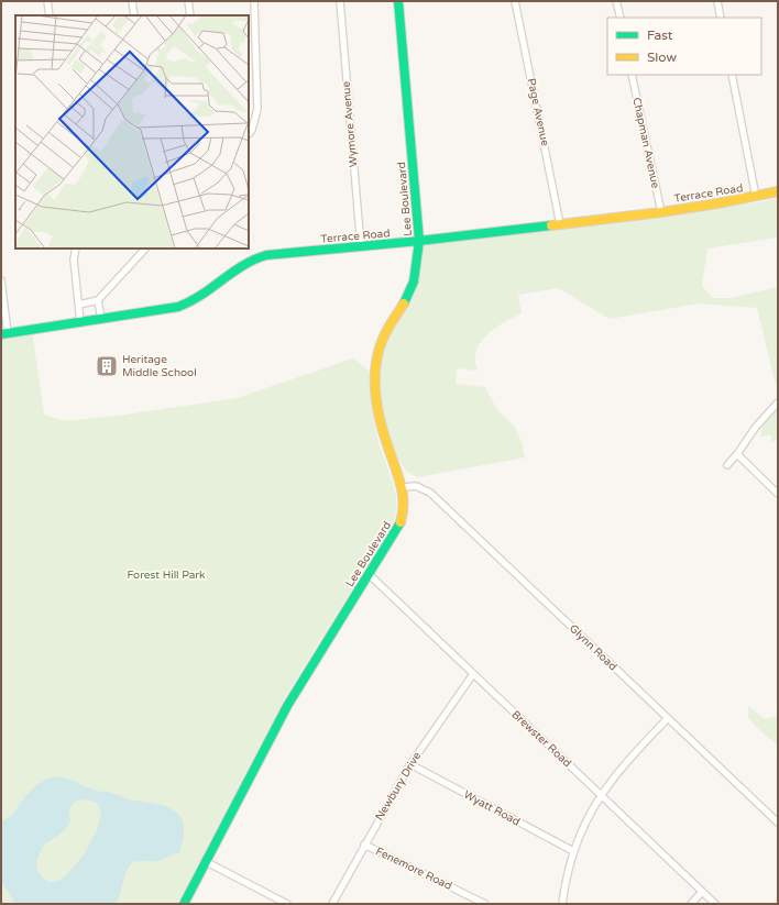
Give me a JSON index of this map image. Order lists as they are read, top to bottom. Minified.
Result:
{"streets":{"street":["Page Avenue","Wymore Avenue","Chapman Avenue","Terrace Road","Lee Boulevard","Glynn Road","Brewster Road","Newbury Drive","Wyatt Road","Fenemore Road"]},"crossings":[["Page Avenue","Terrace Road"],["Wymore Avenue","Terrace Road"],["Chapman Avenue","Terrace Road"],["Terrace Road","Lee Boulevard"],["Lee Boulevard","Glynn Road"],["Lee Boulevard","Brewster Road"],["Brewster Road","Newbury Drive"],["Newbury Drive","Wyatt Road"],["Newbury Drive","Fenemore Road"]],"parks":["Forest Hill Park"],"places":{"building":["Heritage Middle School"]},"legend":["Fast","Slow"]}
